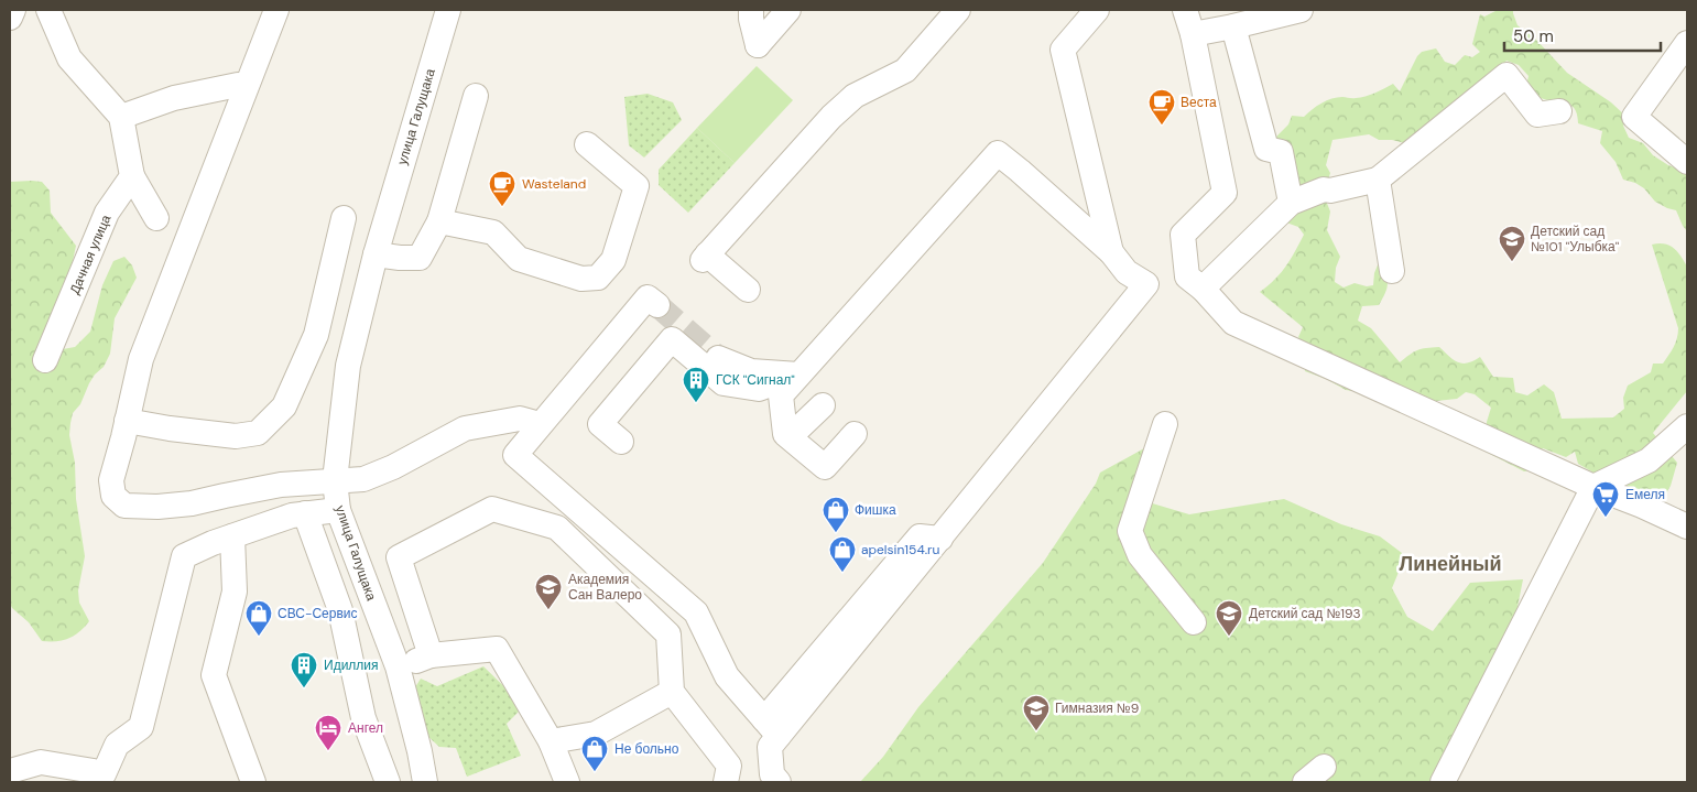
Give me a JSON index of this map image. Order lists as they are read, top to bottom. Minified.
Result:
{"streets":{"street":["улица Галущака","Дачная улица"]},"districts":["Линейный"],"places":{"cafe":["Веста","Wasteland"],"school or university":["Детский сад №101 \"Улыбка\"","Академия Сан Валеро","Детский сад №193","Гимназия №9"],"building":["ГСК \"Сигнал\"","Идиллия"],"supermarket":["Емеля"],"shop":["Фишка","apelsin154.ru","СВС-Сервис","Не больно"],"hotel":["Ангел"]},"scale_bar":"50 m"}
